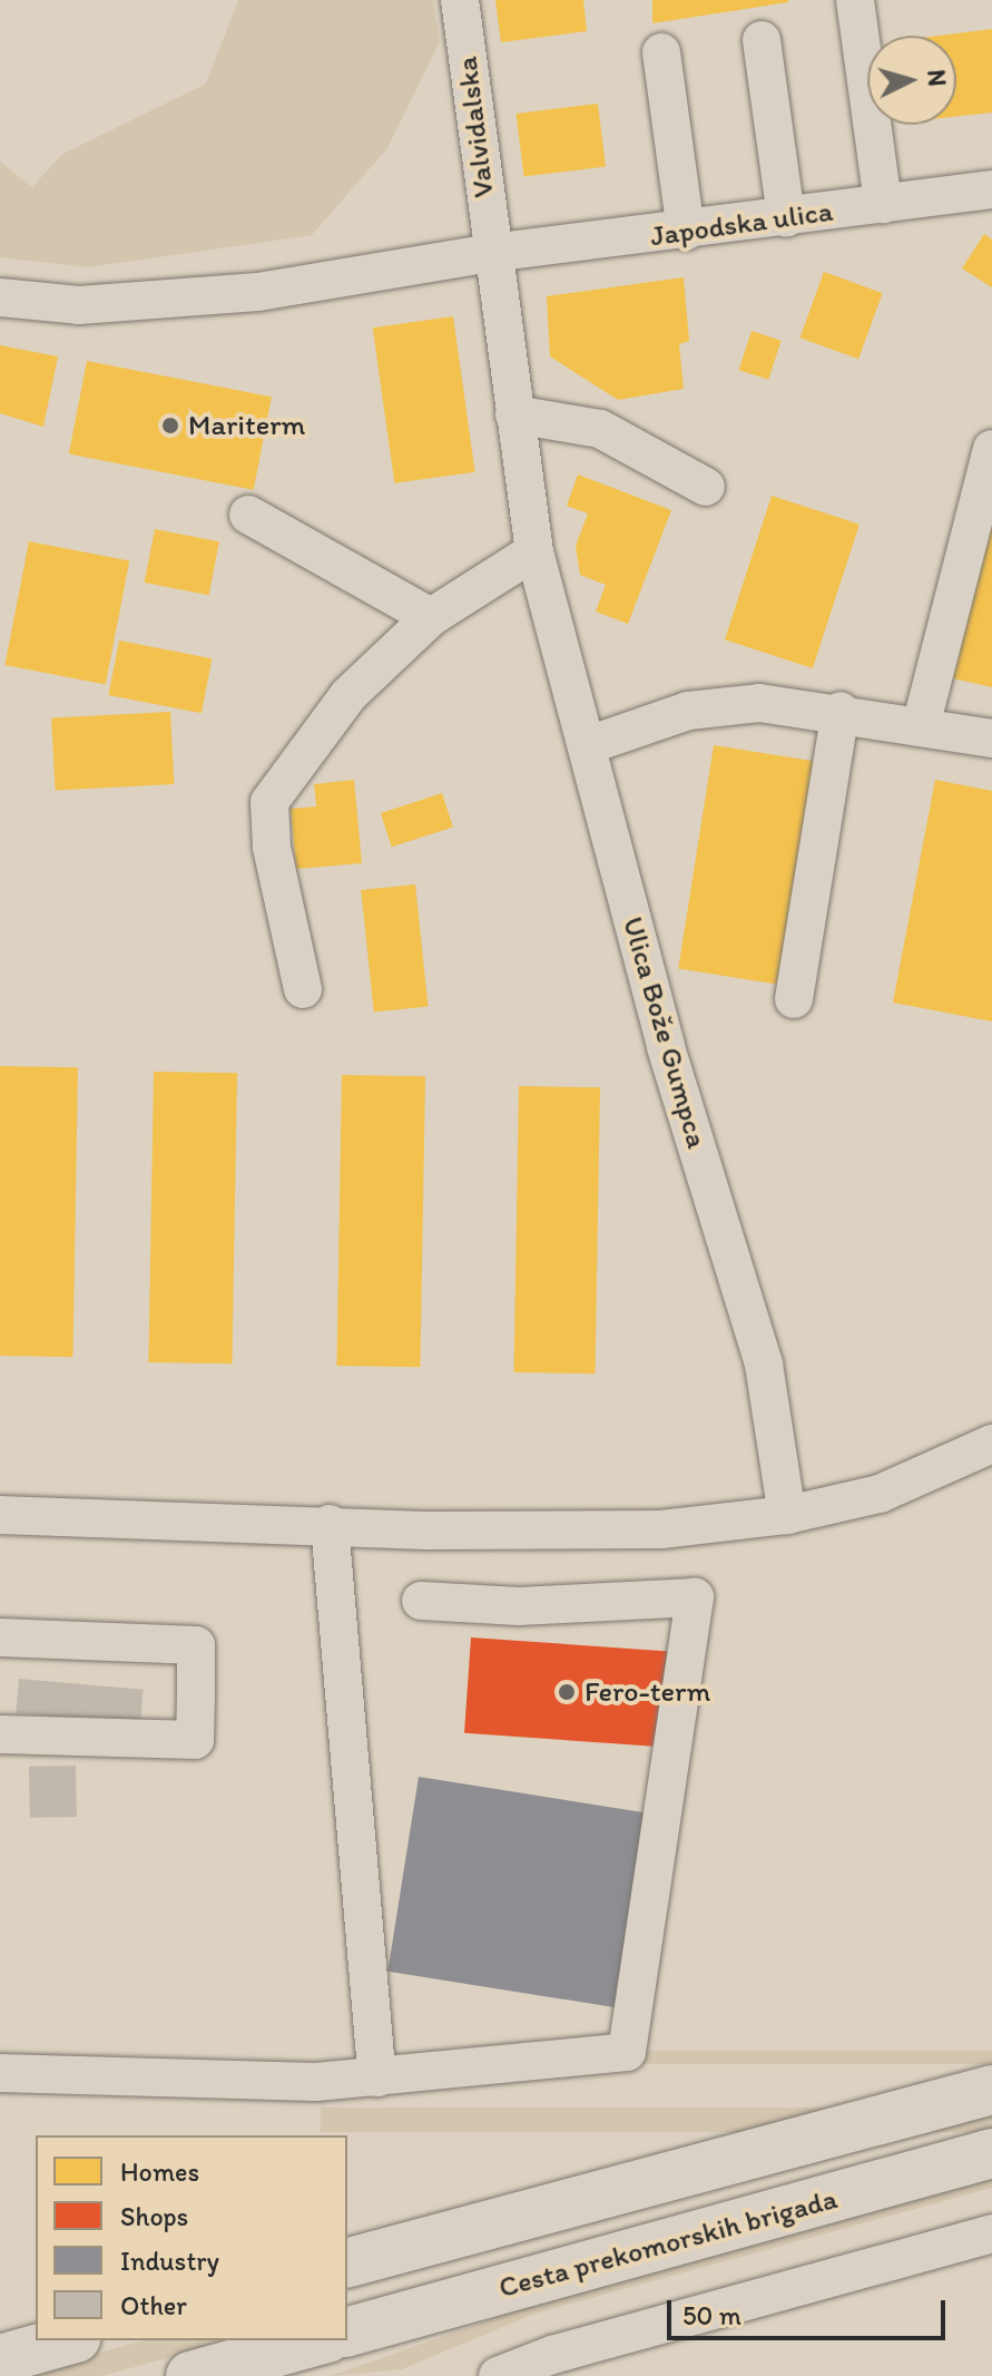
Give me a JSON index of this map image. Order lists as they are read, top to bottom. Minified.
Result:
{"streets":{"main road":["Cesta prekomorskih brigada"],"street":["Valvidalska","Japodska ulica","Ulica Bože Gumpca"]},"crossings":[["Valvidalska","Japodska ulica"]],"places":["Mariterm","Fero-term"],"legend":["Homes","Shops","Industry","Other"],"scale_bar":"50 m","north":"right"}
